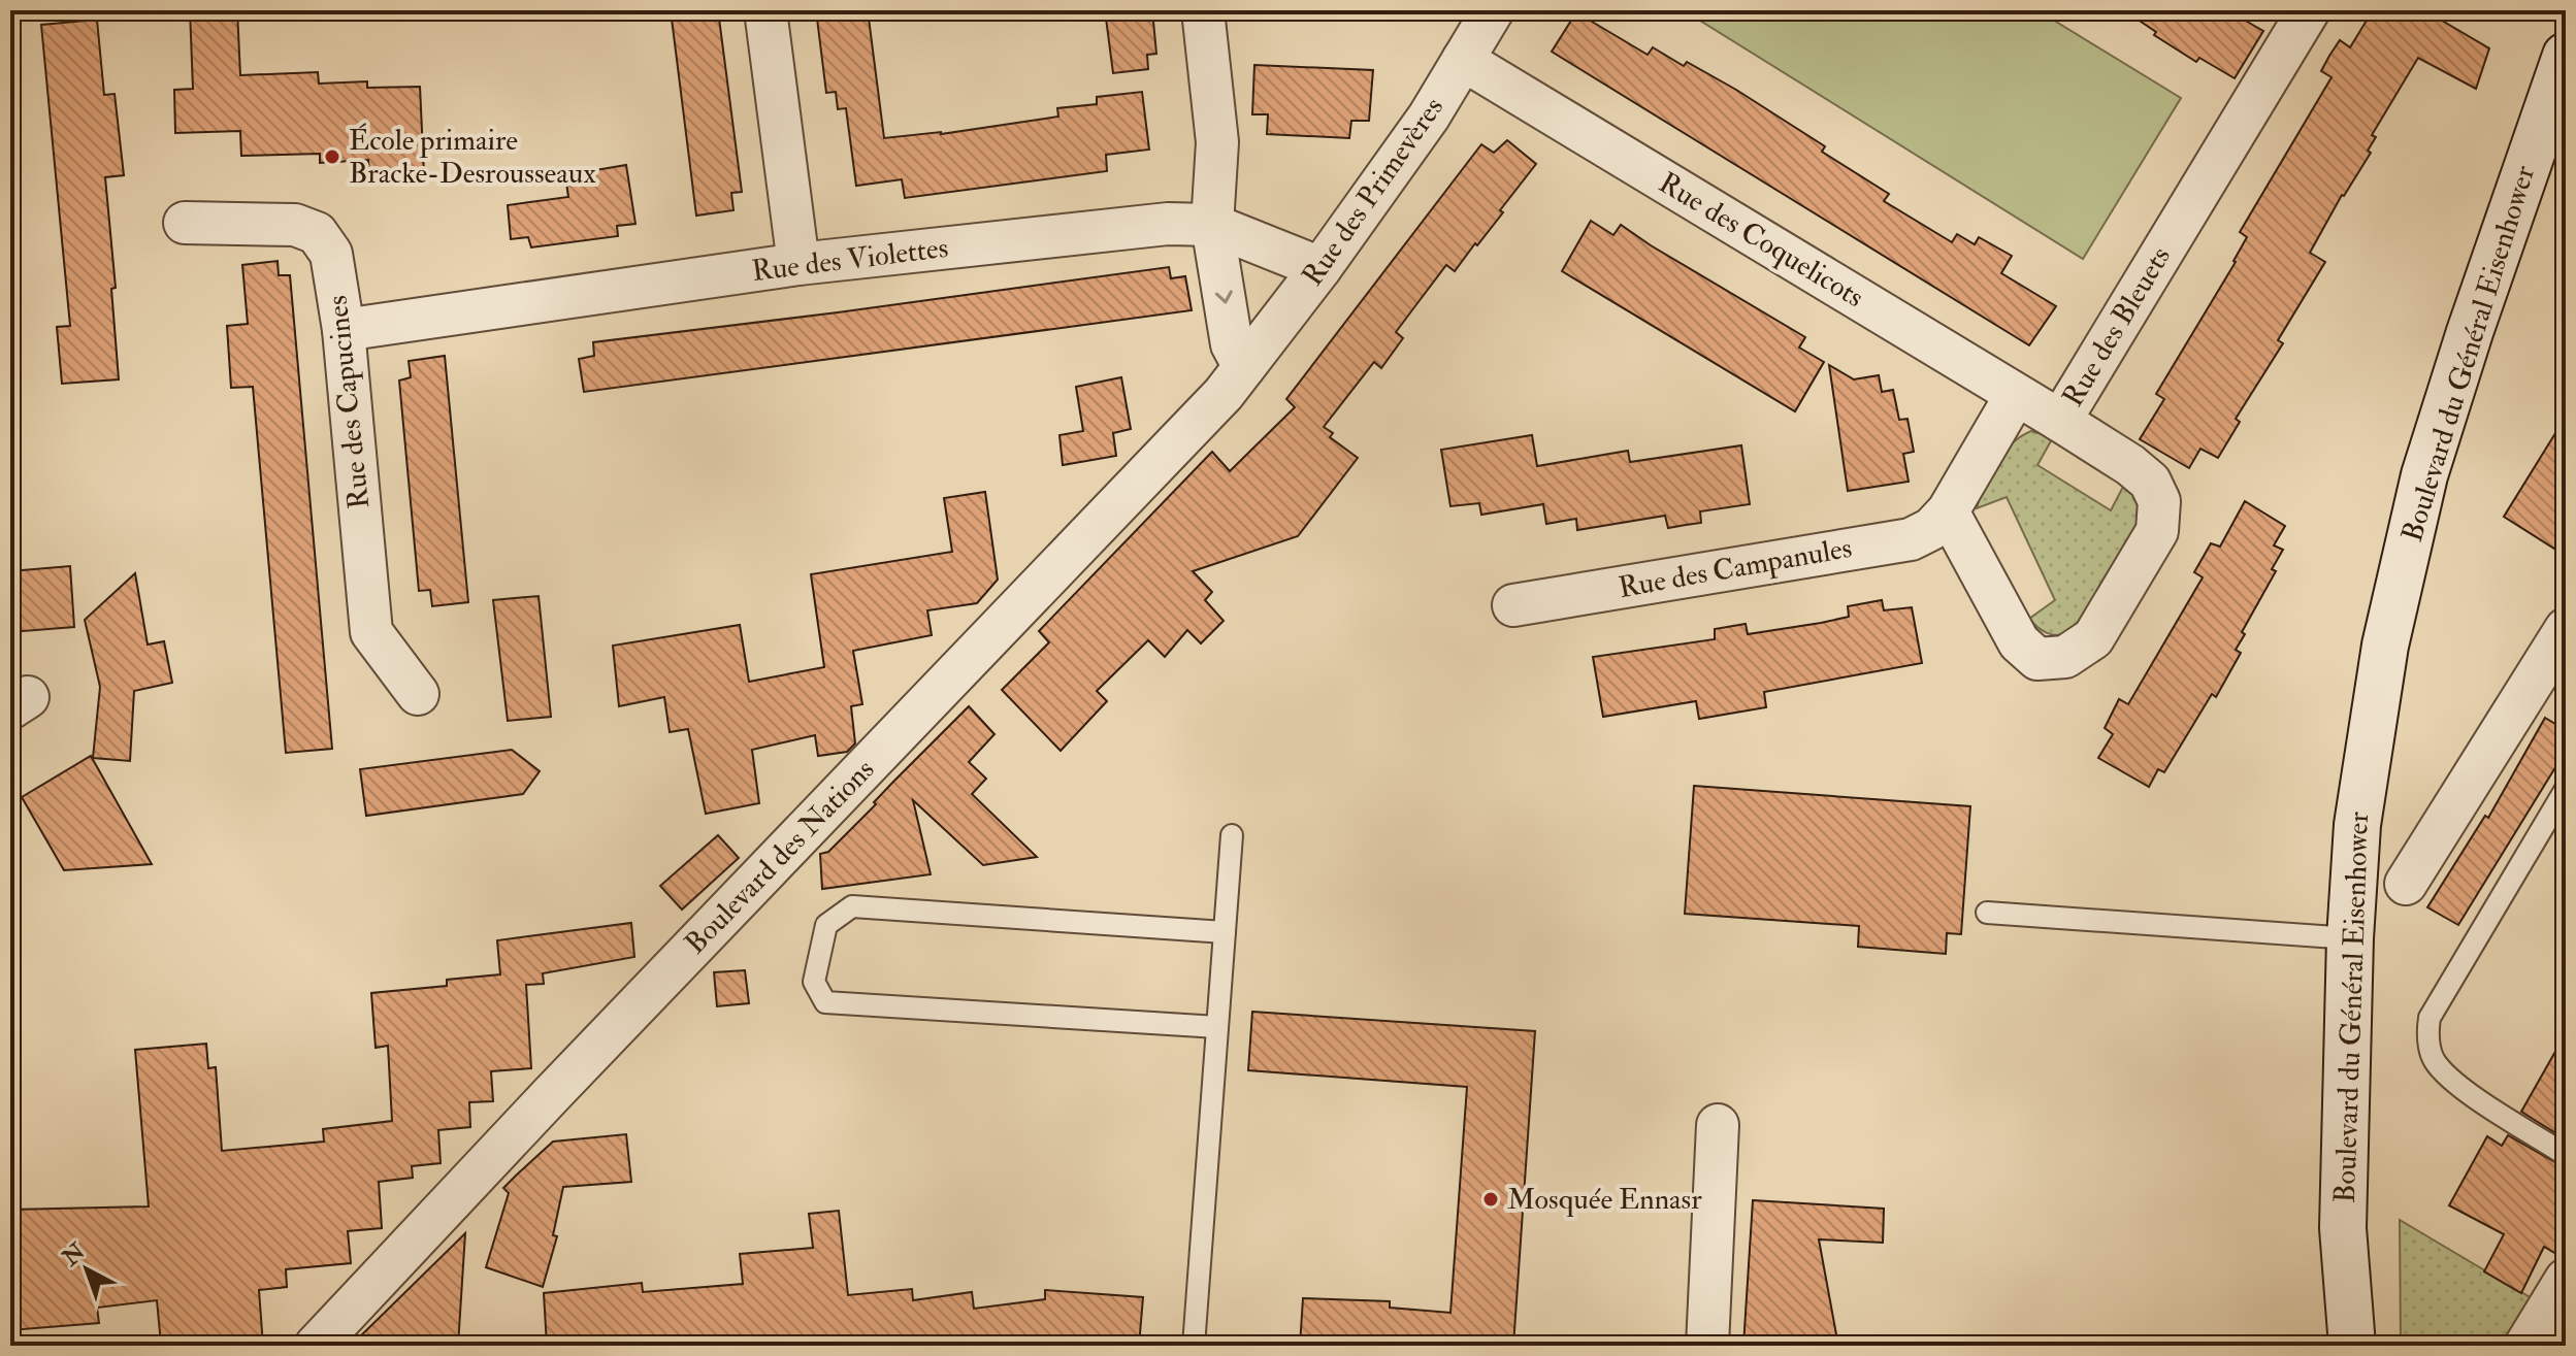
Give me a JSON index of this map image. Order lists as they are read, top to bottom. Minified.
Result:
{"streets":{"main road":["Boulevard du Général Eisenhower"],"street":["Rue des Primevères","Rue des Coquelicots","Rue des Violettes","Rue des Bleuets","Rue des Capucines","Rue des Campanules","Boulevard des Nations"]},"crossings":[["Rue des Primevères","Rue des Coquelicots"],["Rue des Primevères","Boulevard des Nations"],["Rue des Coquelicots","Rue des Bleuets"],["Rue des Violettes","Rue des Capucines"],["Rue des Bleuets","Rue des Campanules"]],"places":["École primaire Bracke-Desrousseaux","Mosquée Ennasr"],"north":"top left"}
